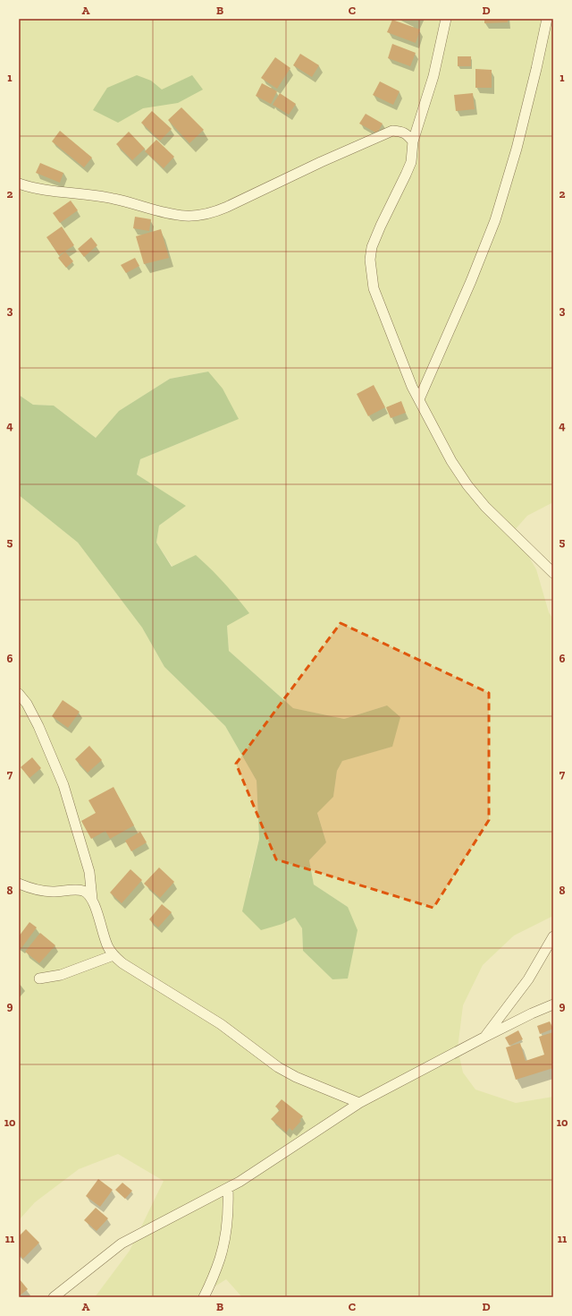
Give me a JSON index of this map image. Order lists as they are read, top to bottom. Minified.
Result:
{"grid":{"columns":["A","B","C","D"],"rows":["1","2","3","4","5","6","7","8","9","10","11"]}}
